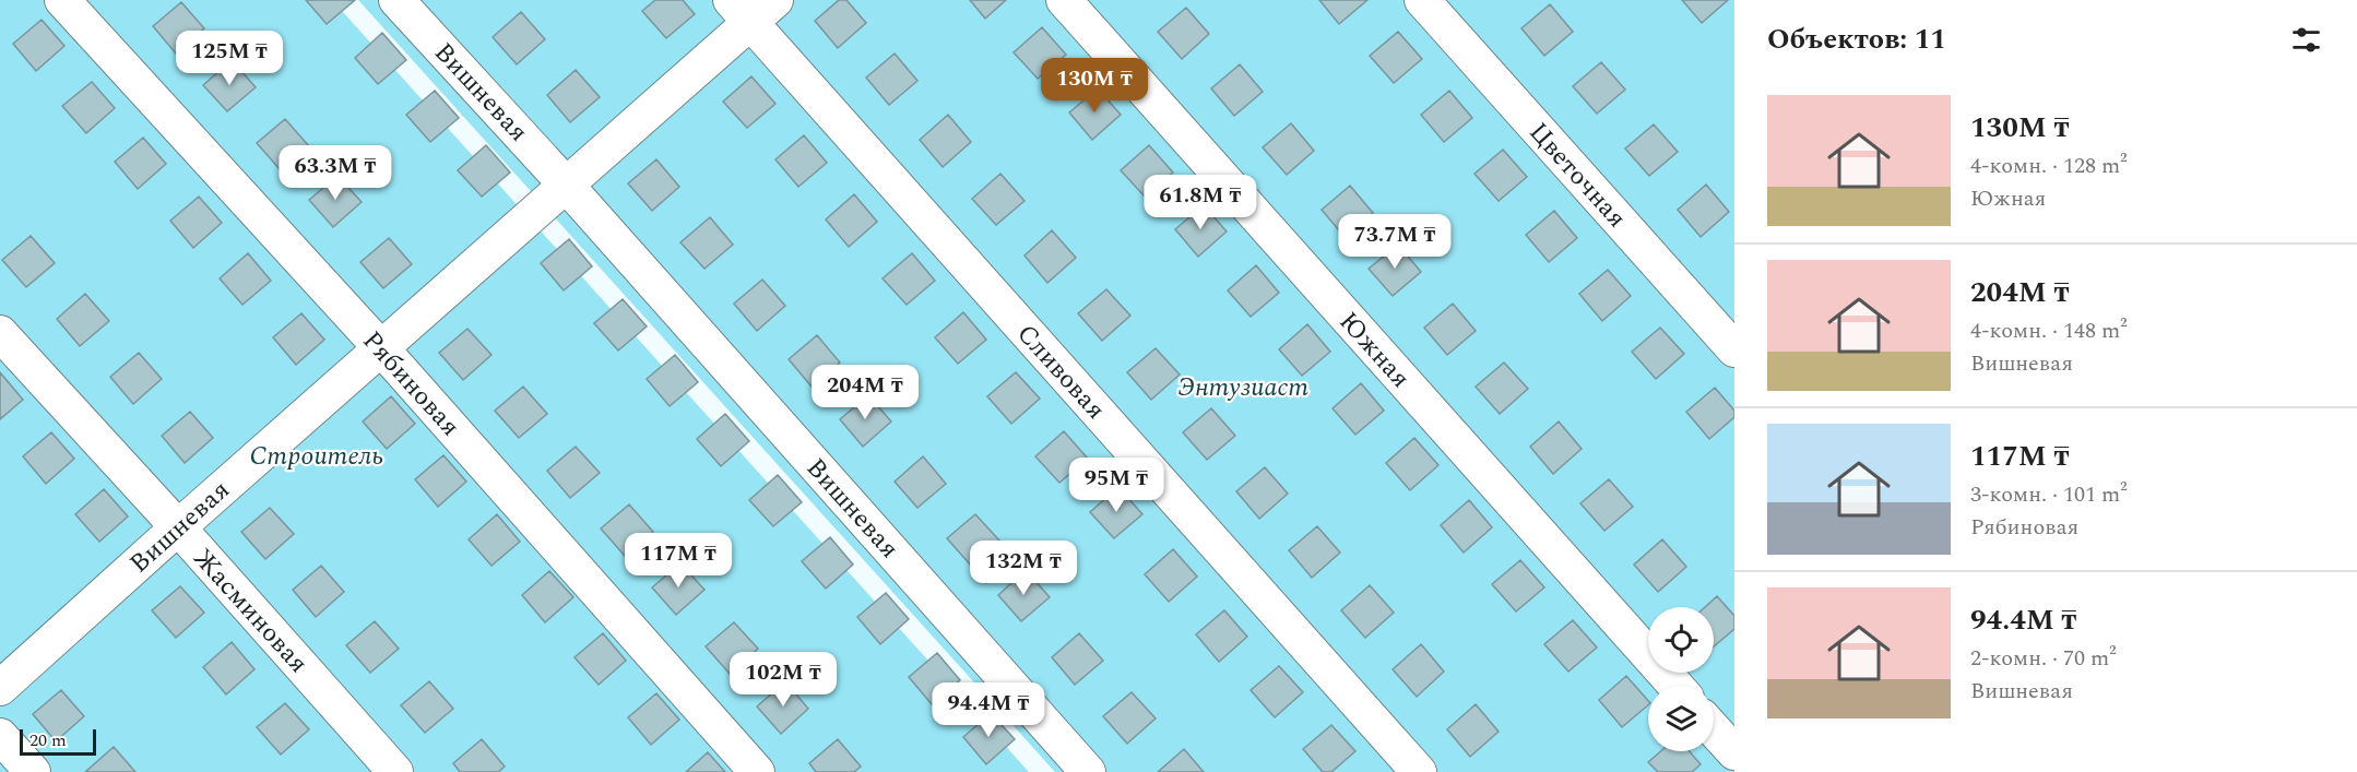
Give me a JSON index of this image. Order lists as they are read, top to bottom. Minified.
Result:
{"streets":{"street":["Вишневая","Цветочная","Южная","Сливовая","Рябиновая","Жасминовая"]},"crossings":[["Вишневая","Сливовая"],["Вишневая","Рябиновая"],["Вишневая","Жасминовая"]],"parks":["Энтузиаст","Строитель"],"scale_bar":"20 m","page":{"heading":"Объектов: 11","price":["125M ₸","130M ₸","63.3M ₸","61.8M ₸","73.7M ₸","204M ₸","95M ₸","117M ₸","132M ₸","102M ₸","94.4M ₸"],"list":[{"name":"130M ₸","note":"4-комн. · 128 m² · Южная"},{"name":"204M ₸","note":"4-комн. · 148 m² · Вишневая"},{"name":"117M ₸","note":"3-комн. · 101 m² · Рябиновая"},{"name":"94.4M ₸","note":"2-комн. · 70 m² · Вишневая"}],"scale":"20 m"}}
